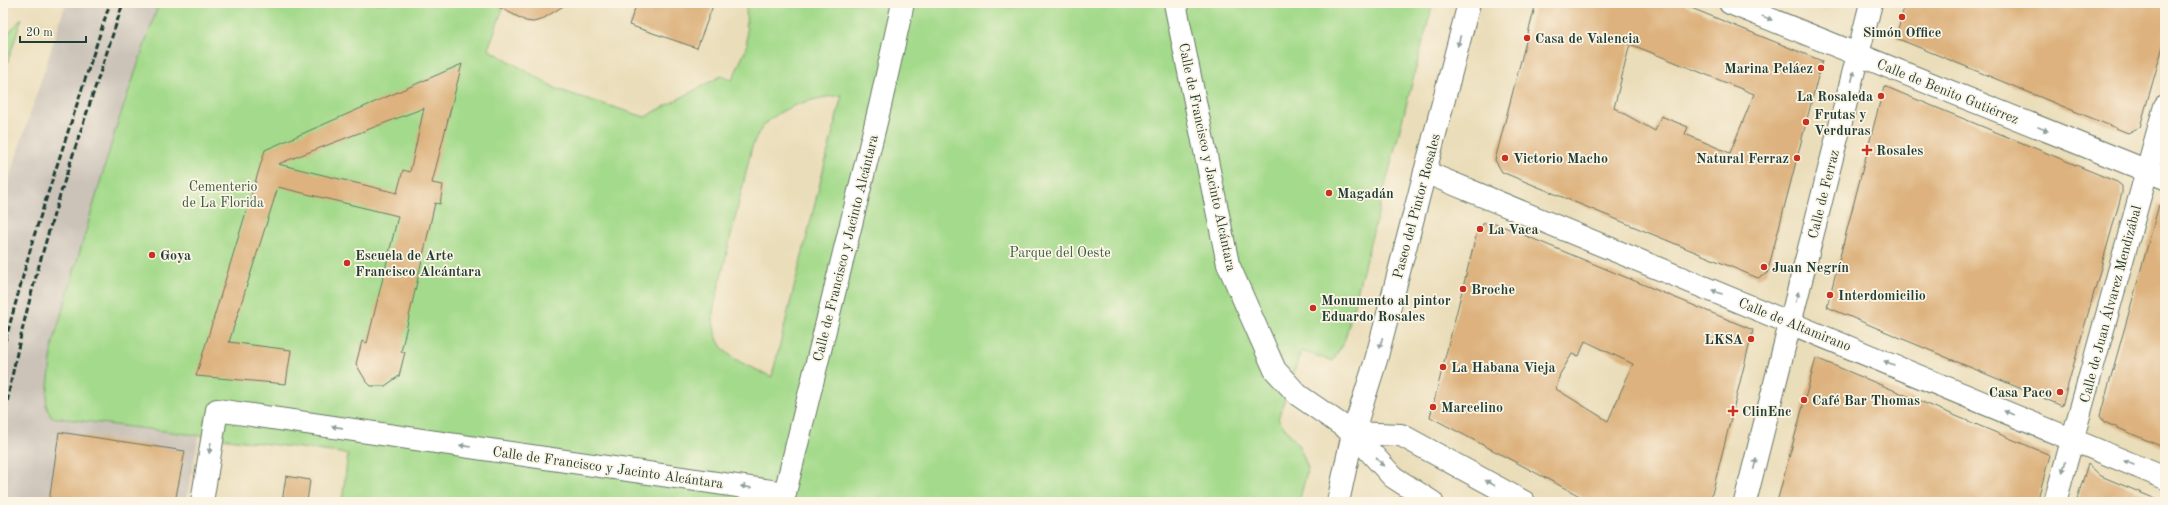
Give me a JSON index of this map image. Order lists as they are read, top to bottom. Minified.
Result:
{"streets":{"street":["Calle de Benito Gutiérrez","Calle de Francisco y Jacinto Alcántara","Calle de Ferraz","Paseo del Pintor Rosales","Calle de Juan Álvarez Mendizábal","Calle de Altamirano"]},"crossings":[["Calle de Benito Gutiérrez","Calle de Ferraz"],["Calle de Benito Gutiérrez","Calle de Juan Álvarez Mendizábal"],["Calle de Francisco y Jacinto Alcántara","Paseo del Pintor Rosales"],["Calle de Ferraz","Calle de Altamirano"],["Paseo del Pintor Rosales","Calle de Altamirano"],["Calle de Juan Álvarez Mendizábal","Calle de Altamirano"]],"one_way":["Calle de Benito Gutiérrez","Calle de Ferraz","Paseo del Pintor Rosales","Calle de Altamirano"],"parks":["Cementerio de La Florida","Parque del Oeste"],"places":{"other":["Simón Office","Casa de Valencia","Marina Peláez","La Rosaleda","Frutas y Verduras","Victorio Macho","Natural Ferraz","Magadán","La Vaca","Goya","Escuela de Arte Francisco Alcántara","Juan Negrín","Broche","Interdomicilio","Monumento al pintor Eduardo Rosales","LKSA","La Habana Vieja","Casa Paco","Café Bar Thomas","Marcelino"],"health":["Rosales","ClinEnc"]},"scale_bar":"20 m"}
